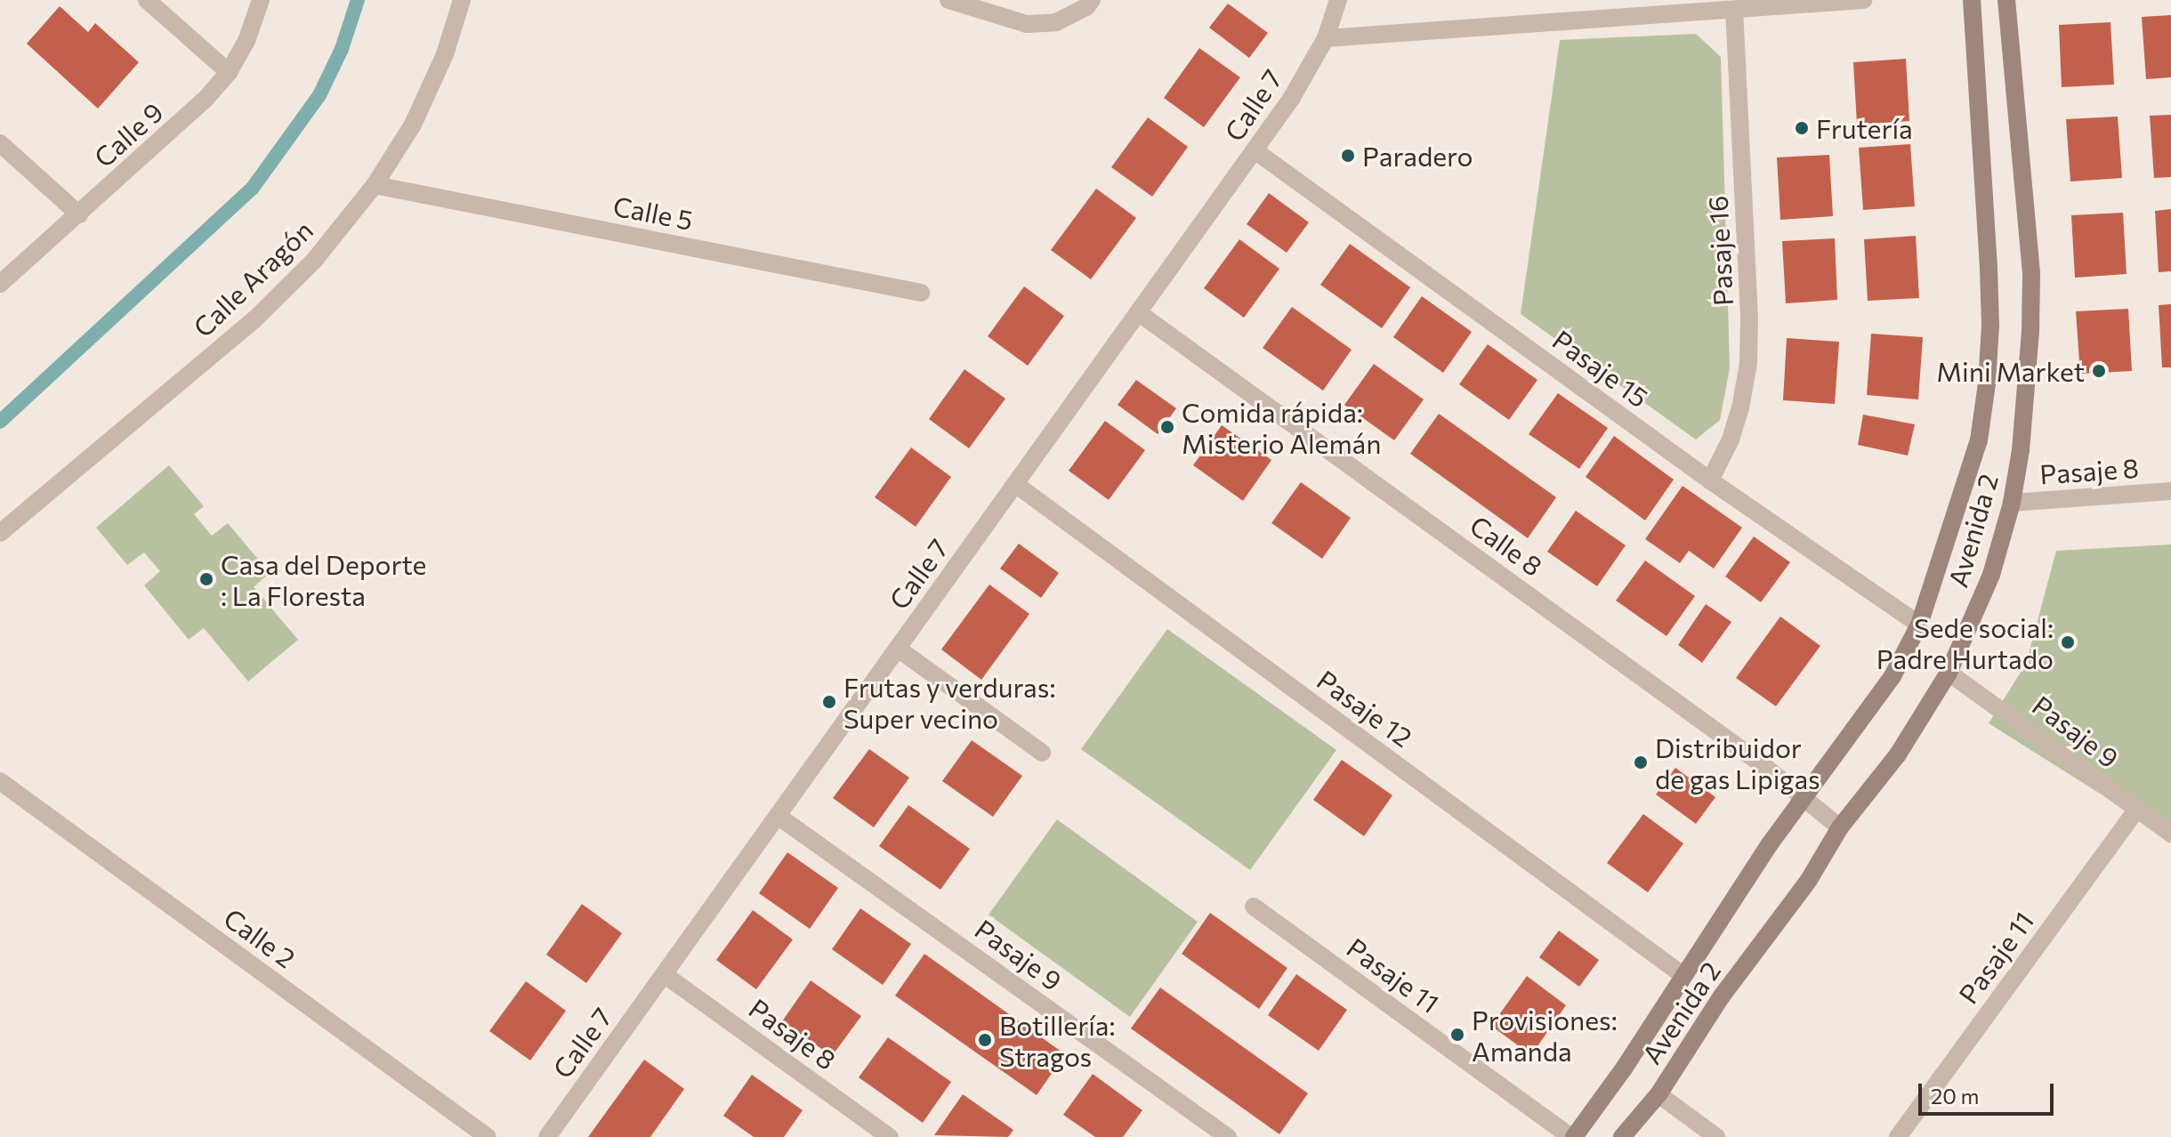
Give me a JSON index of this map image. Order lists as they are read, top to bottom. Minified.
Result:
{"streets":{"street":["Calle 7","Calle 9","Calle 5","Pasaje 16","Calle Aragón","Pasaje 15","Pasaje 8","Avenida 2","Calle 8","Pasaje 12","Pasaje 9","Calle 2","Pasaje 11"]},"crossings":[["Calle 7","Pasaje 15"],["Calle 7","Pasaje 8"],["Calle 7","Calle 8"],["Calle 7","Pasaje 12"],["Calle 7","Pasaje 9"],["Calle 5","Calle Aragón"],["Pasaje 16","Pasaje 15"],["Pasaje 15","Avenida 2"],["Pasaje 8","Avenida 2"],["Avenida 2","Calle 8"],["Avenida 2","Pasaje 12"],["Avenida 2","Pasaje 9"],["Avenida 2","Pasaje 11"],["Pasaje 9","Pasaje 11"]],"places":["Frutería","Paradero","Mini Market","Comida rápida: Misterio Alemán","Casa del Deporte : La Floresta","Sede social: Padre Hurtado","Frutas y verduras: Super vecino","Distribuidor de gas Lipigas","Provisiones: Amanda","Botillería: Stragos"],"scale_bar":"20 m"}
